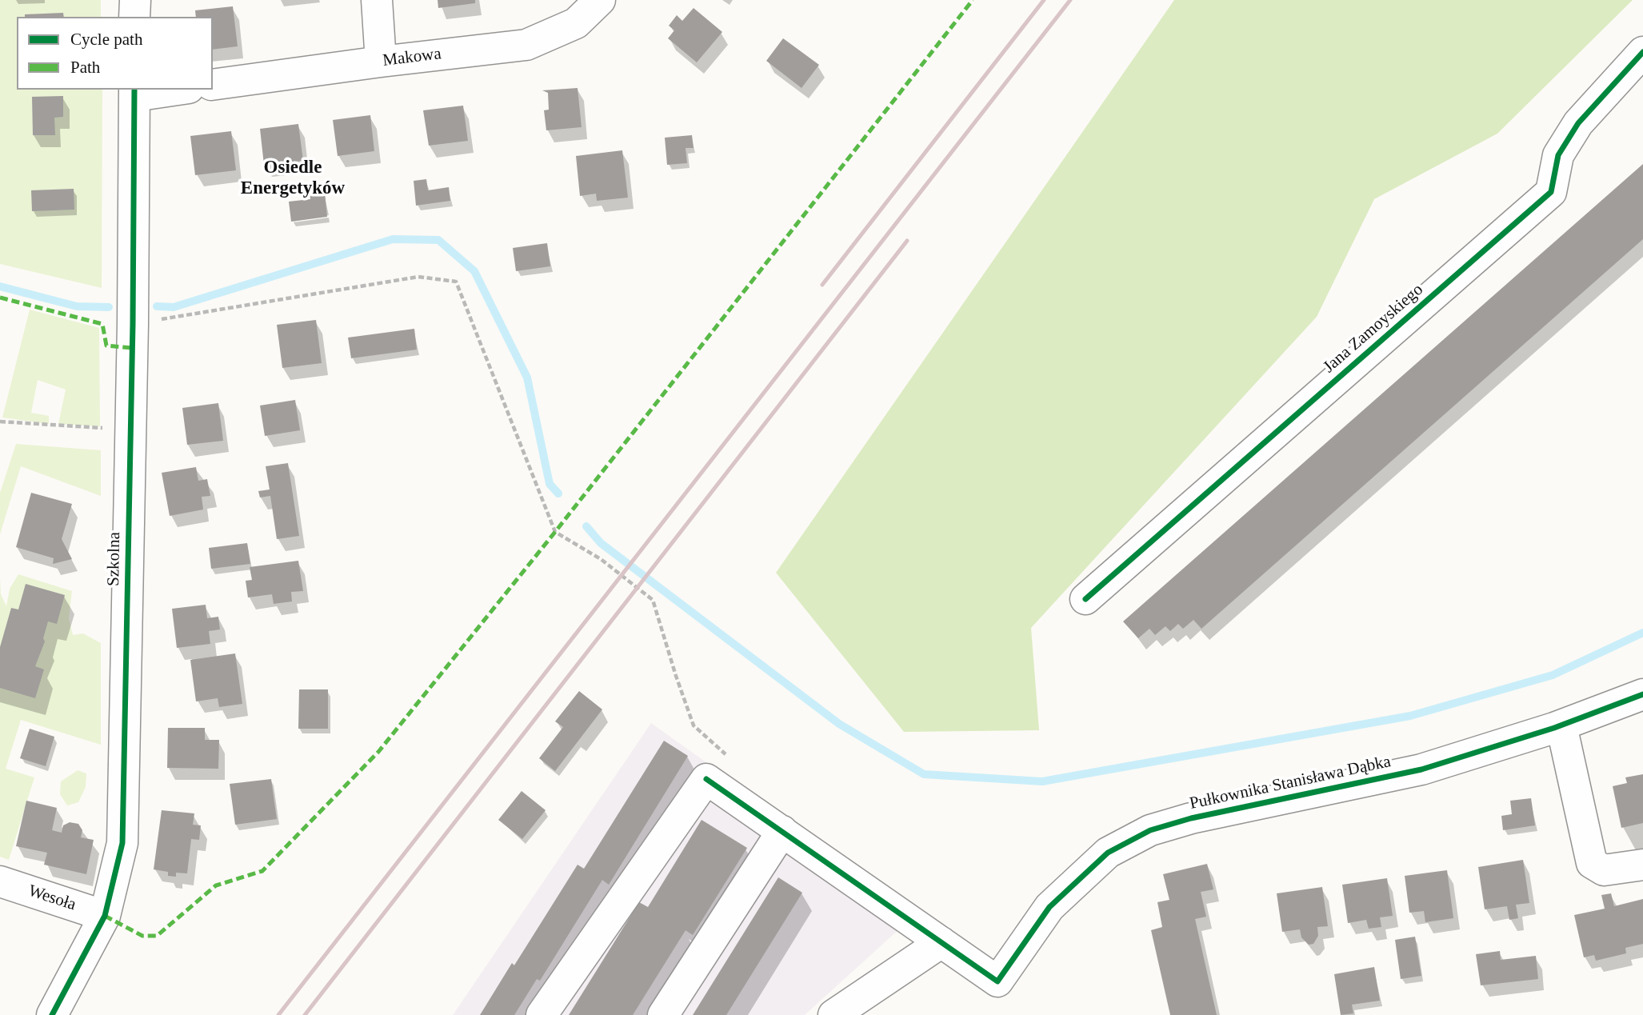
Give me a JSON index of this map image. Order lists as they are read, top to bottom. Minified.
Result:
{"streets":{"street":["Makowa","Jana Zamoyskiego","Szkolna","Pułkownika Stanisława Dąbka","Wesoła"]},"crossings":[["Szkolna","Wesoła"]],"districts":["Osiedle Energetyków"],"legend":["Cycle path","Path"]}
